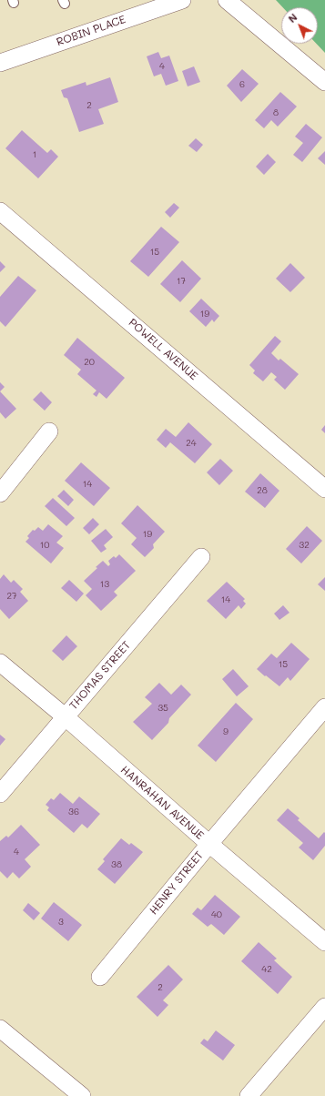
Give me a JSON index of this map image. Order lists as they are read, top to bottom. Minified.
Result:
{"streets":{"street":["ROBIN PLACE","POWELL AVENUE","THOMAS STREET","HANRAHAN AVENUE","HENRY STREET"]},"crossings":[["THOMAS STREET","HANRAHAN AVENUE"],["HANRAHAN AVENUE","HENRY STREET"]],"house_numbers":["4","6","2","8","1","15","17","19","20","24","14","28","19","10","32","13","27","14","15","35","9","36","4","38","40","3","42","2"],"north":"top left"}
